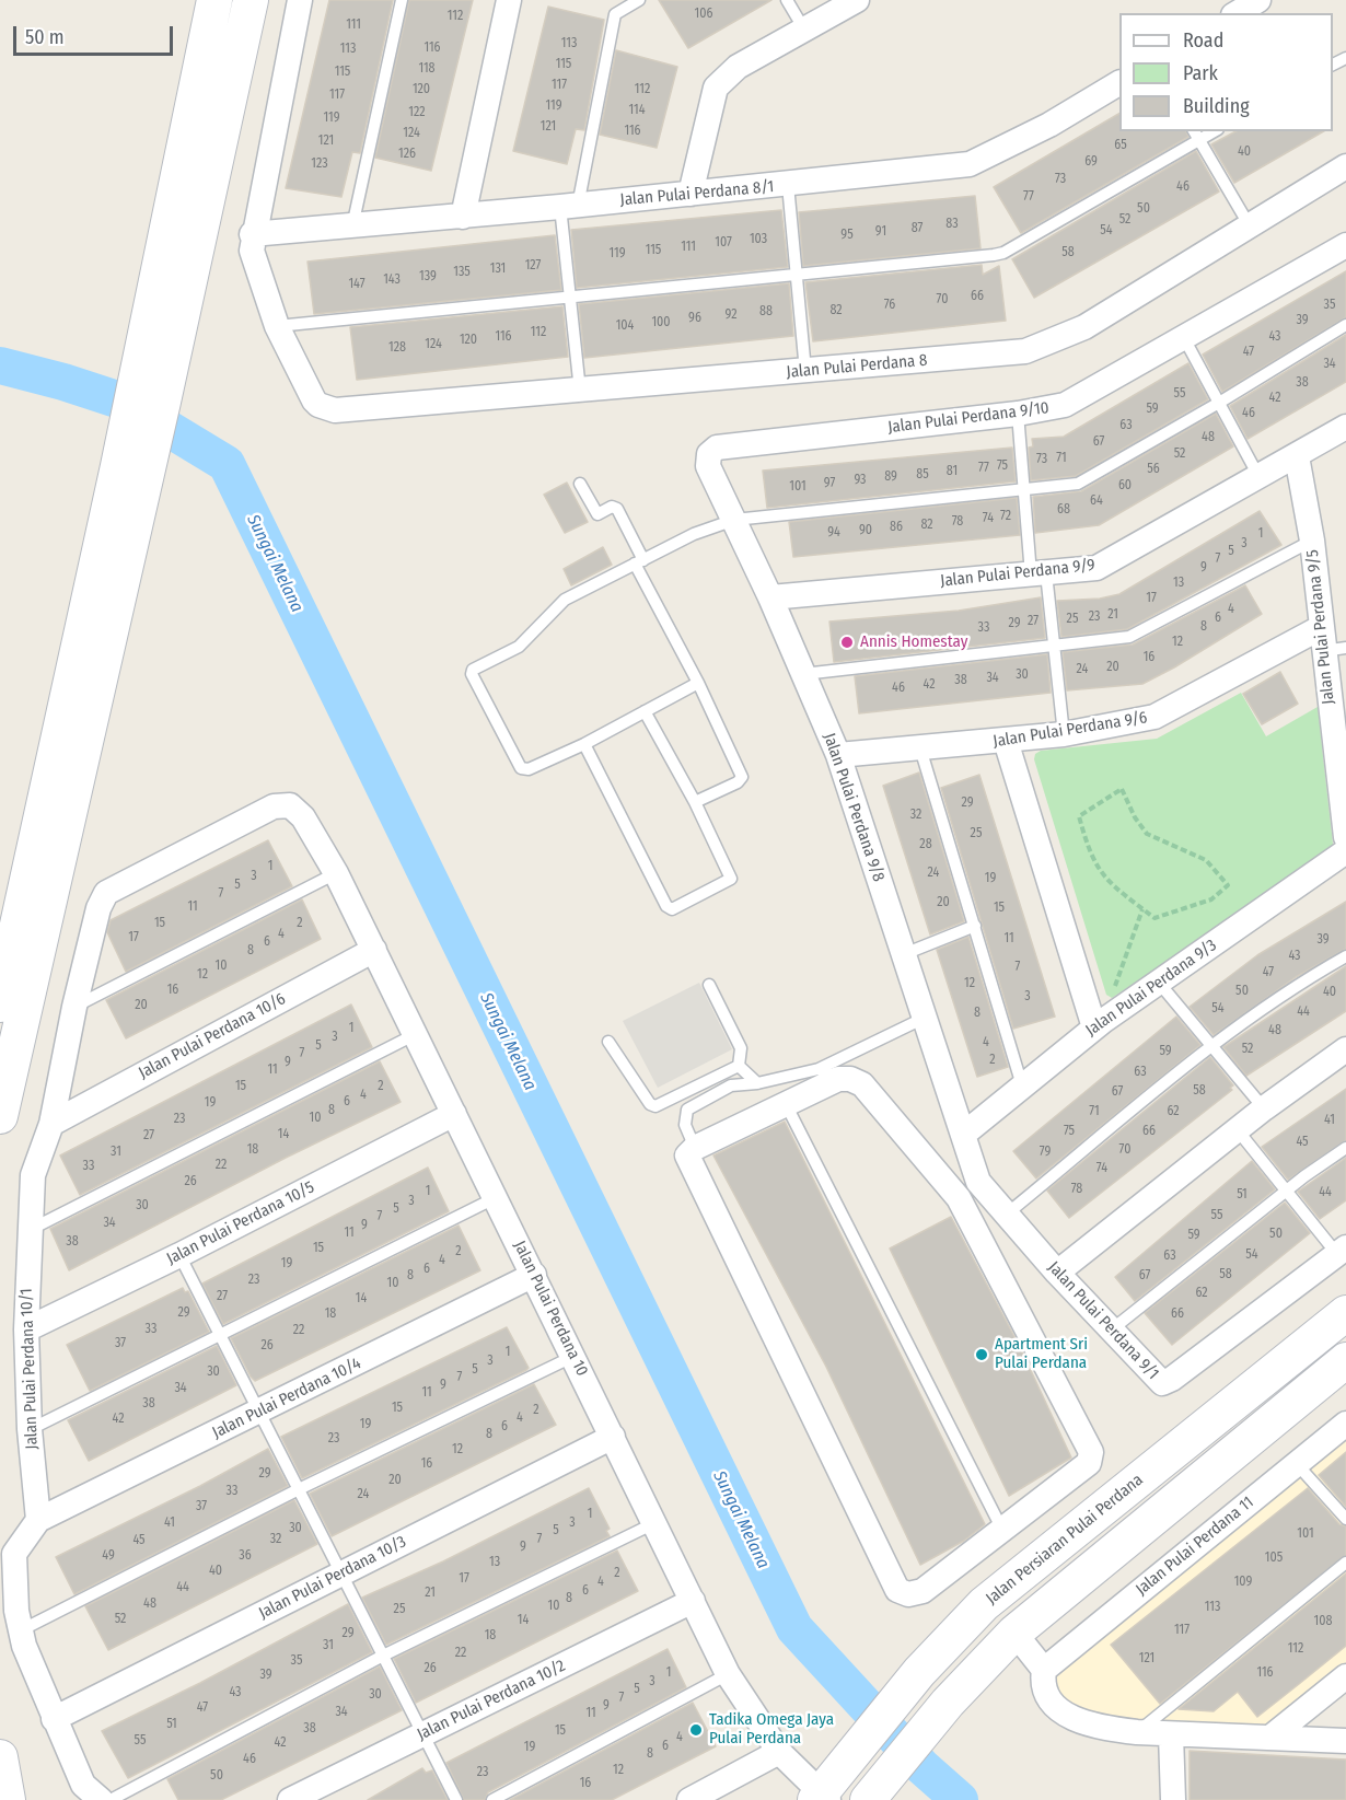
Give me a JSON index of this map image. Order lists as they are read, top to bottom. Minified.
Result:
{"streets":{"street":["Jalan Pulai Perdana 8/1","Jalan Pulai Perdana 8","Jalan Pulai Perdana 9/10","Jalan Pulai Perdana 9/9","Jalan Pulai Perdana 9/5","Jalan Pulai Perdana 9/6","Jalan Pulai Perdana 9/8","Jalan Pulai Perdana 9/3","Jalan Pulai Perdana 10/6","Jalan Pulai Perdana 10/5","Jalan Pulai Perdana 10","Jalan Pulai Perdana 9/1","Jalan Pulai Perdana 10/1","Jalan Pulai Perdana 10/4","Jalan Persiaran Pulai Perdana","Jalan Pulai Perdana 11","Jalan Pulai Perdana 10/3","Jalan Pulai Perdana 10/2"]},"crossings":[["Jalan Pulai Perdana 9/10","Jalan Pulai Perdana 9/8"],["Jalan Pulai Perdana 9/9","Jalan Pulai Perdana 9/5"],["Jalan Pulai Perdana 9/9","Jalan Pulai Perdana 9/8"],["Jalan Pulai Perdana 9/5","Jalan Pulai Perdana 9/6"],["Jalan Pulai Perdana 9/6","Jalan Pulai Perdana 9/8"],["Jalan Pulai Perdana 9/8","Jalan Pulai Perdana 9/3"],["Jalan Pulai Perdana 9/8","Jalan Pulai Perdana 9/1"],["Jalan Pulai Perdana 9/3","Jalan Pulai Perdana 9/1"],["Jalan Pulai Perdana 10/6","Jalan Pulai Perdana 10"],["Jalan Pulai Perdana 10/6","Jalan Pulai Perdana 10/1"],["Jalan Pulai Perdana 10/5","Jalan Pulai Perdana 10"],["Jalan Pulai Perdana 10/5","Jalan Pulai Perdana 10/1"],["Jalan Pulai Perdana 10","Jalan Pulai Perdana 10/1"],["Jalan Pulai Perdana 10","Jalan Pulai Perdana 10/4"],["Jalan Pulai Perdana 10","Jalan Persiaran Pulai Perdana"],["Jalan Pulai Perdana 10","Jalan Pulai Perdana 10/3"],["Jalan Pulai Perdana 10","Jalan Pulai Perdana 10/2"],["Jalan Pulai Perdana 10/1","Jalan Pulai Perdana 10/4"]],"water":["Sungai Melana"],"places":["Annis Homestay","Apartment Sri Pulai Perdana","Tadika Omega Jaya Pulai Perdana"],"house_numbers":["106","112","111","113","116","113","115","118","115","117","120","112","117","119","114","122","119","121","116","124","121","65","40","126","69","123","73","46","77","50","52","83","87","54","91","95","103","107","111","115","58","119","127","131","135","139","143","147","66","70","76","35","82","88","92","96","39","100","104","112","116","43","120","124","128","47","34","38","55","42","59","46","63","48","67","52","71","73","75","77","56","81","85","89","93","97","60","101","64","68","72","74","78","82","86","90","94","1","3","5","7","9","13","17","4","21","23","6","25","27","29","8","33","12","16","20","24","30","34","38","42","46","29","32","25","28","1","24","3","19","5","7","20","11","15","15","2","4","17","11","39","6","8","43","10","7","47","12","12","16","50","40","3","20","54","44","8","1","48","3","4","5","52","59","7","2","9","11","63","15","2","58","67","4","6","19","8","71","62","10","23","41","75","66","14","27","45","18","70","31","79","22","33","74","26","78","1","44","51","3","30","5","55","7","34","9","11","50","59","38","15","2","54","63","4","19","6","58","8","67","23","10","62","27","14","29","18","66","33","22","37","26","1","3","5","30","7","9","34","11","38","15","2","4","42","19","6","8","23","12","16","29","20","33","24","37","1","41","3","30","5","101","32","7","45","9","49","36","105","13","40","2","17","4","109","44","6","21","8","48","10","113","25","52","14","108","117","29","18","31","112","22","121","35","26","1","116","39","3","5","43","30","7","9","47","34","11","51","38","15","4","55","42","6","19","8","46","12","23","50","16"],"legend":["Road","Park","Building"],"scale_bar":"50 m"}
